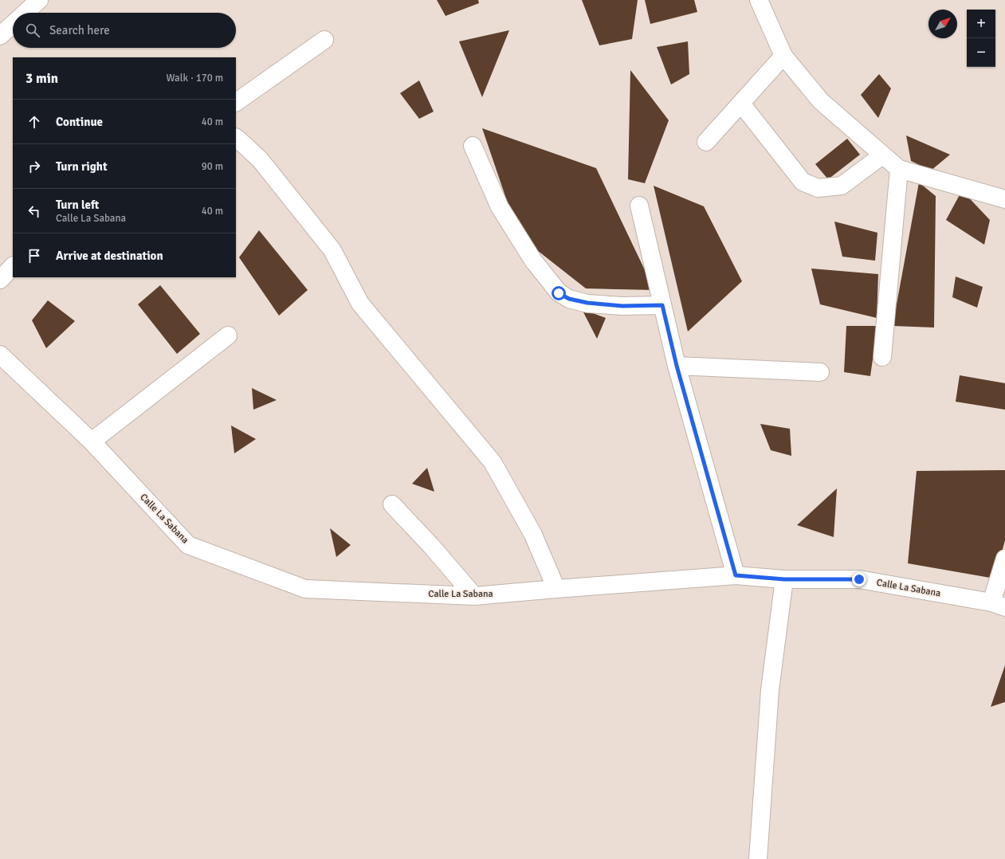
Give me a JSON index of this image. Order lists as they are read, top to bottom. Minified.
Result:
{"streets":{"street":["Calle La Sabana"]},"north":"top right","page":{"map_buttons":["+","−"],"search":"Search here","heading":["3 min","Walk · 170 m"],"list":[["Continue","40 m"],["Turn right","90 m"],["Turn left","Calle La Sabana","40 m"],"Arrive at destination"]}}
